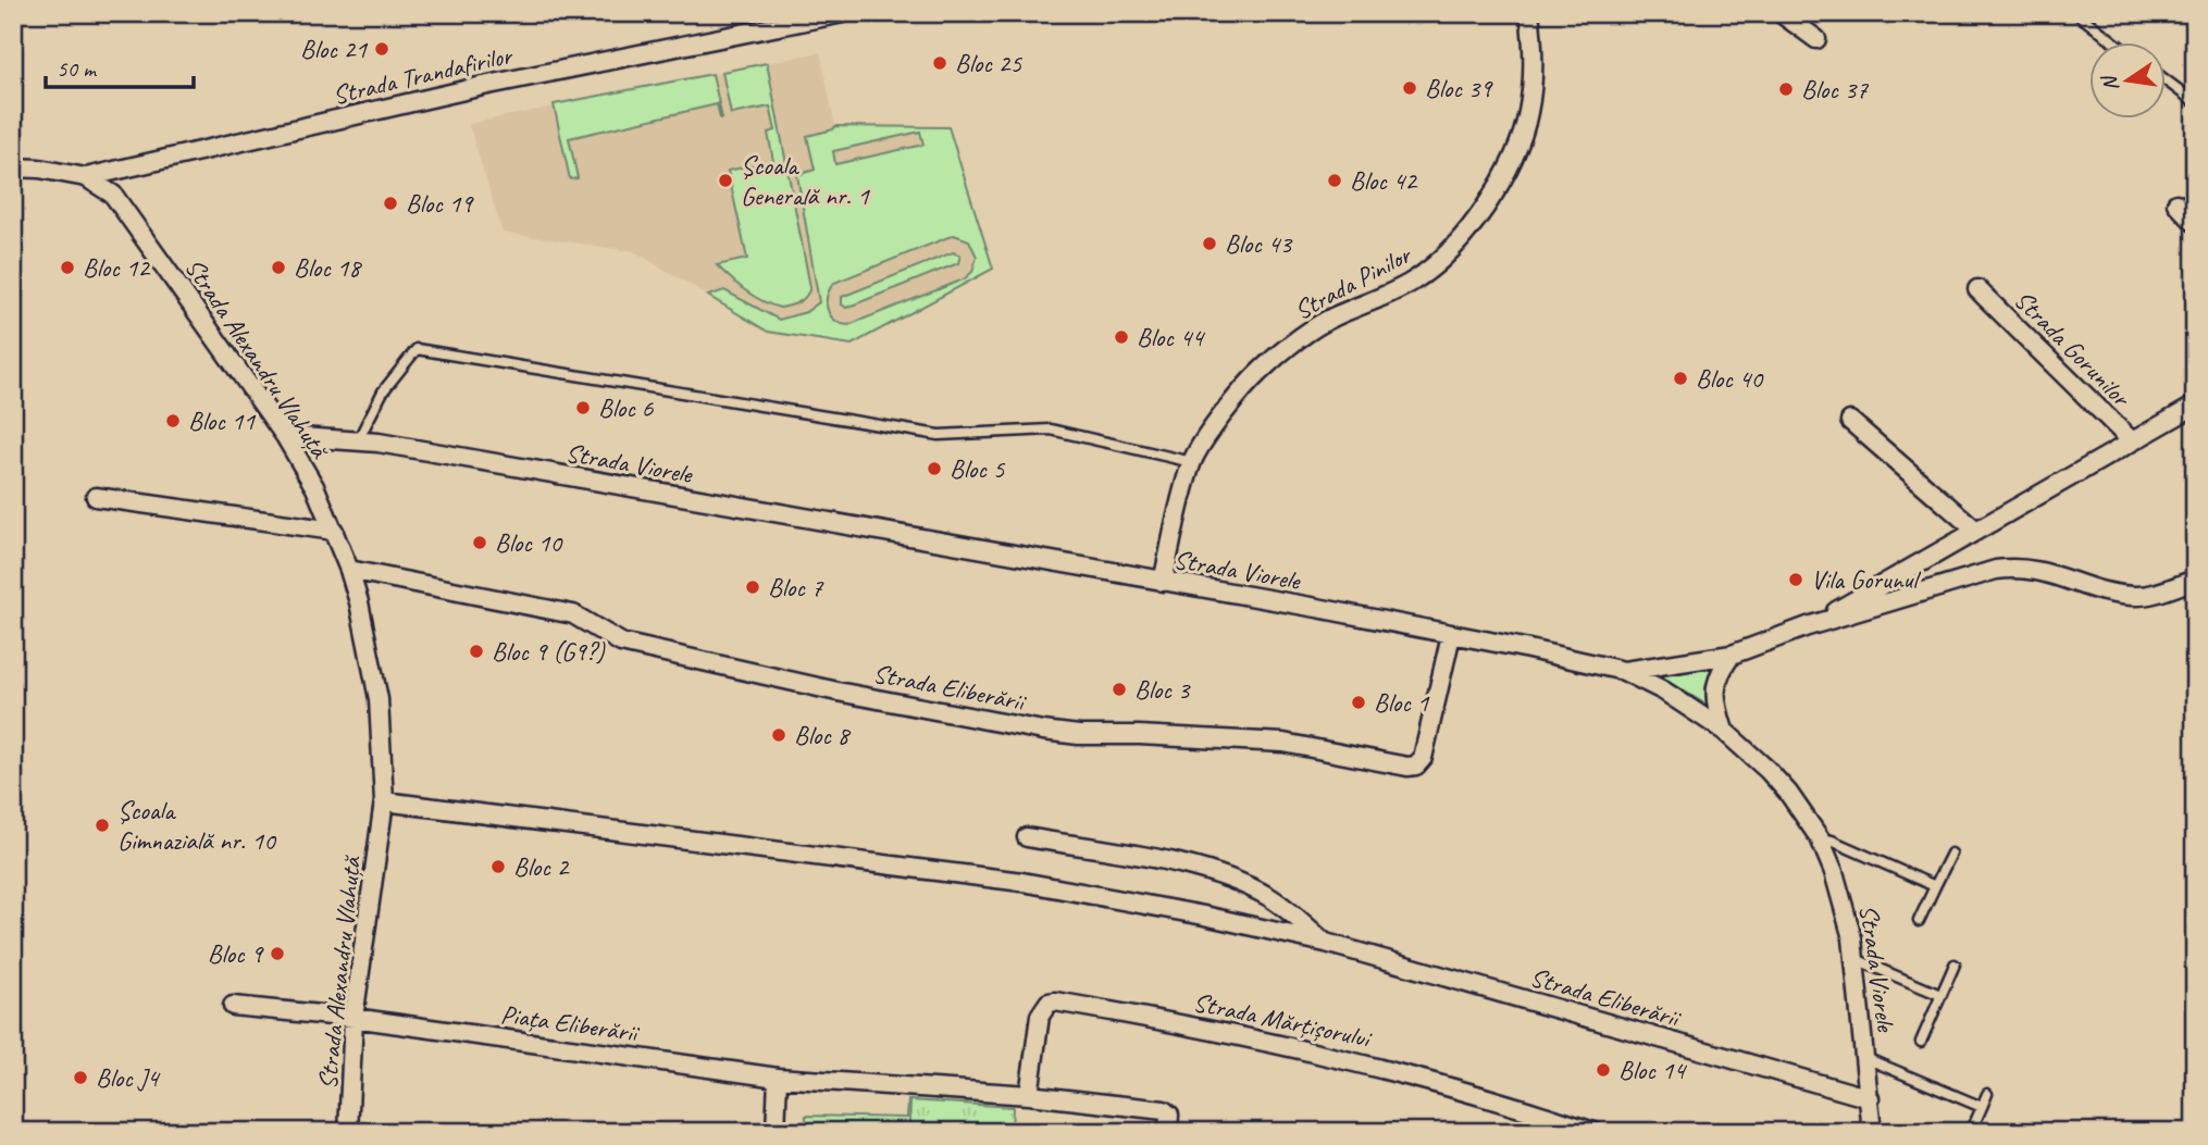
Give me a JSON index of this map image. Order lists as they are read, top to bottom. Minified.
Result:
{"streets":{"street":["Strada Trandafirilor","Strada Pinilor","Strada Gorunilor","Strada Alexandru Vlahuță","Strada Viorele","Strada Eliberării","Strada Mărțișorului","Piața Eliberării"]},"crossings":[["Strada Trandafirilor","Strada Alexandru Vlahuță"],["Strada Pinilor","Strada Viorele"],["Strada Alexandru Vlahuță","Strada Viorele"],["Strada Alexandru Vlahuță","Strada Eliberării"],["Strada Alexandru Vlahuță","Piața Eliberării"],["Strada Viorele","Strada Eliberării"],["Strada Mărțișorului","Piața Eliberării"]],"places":["Bloc 21","Bloc 25","Bloc 39","Bloc 37","Școala Generală nr. 1","Bloc 42","Bloc 19","Bloc 43","Bloc 12","Bloc 18","Bloc 44","Bloc 40","Bloc 6","Bloc 11","Bloc 5","Bloc 10","Vila Gorunul","Bloc 7","Bloc 9 (G9?)","Bloc 3","Bloc 1","Bloc 8","Școala Gimnazială nr. 10","Bloc 2","Bloc 9","Bloc 14","Bloc J4"],"scale_bar":"50 m","north":"left"}
